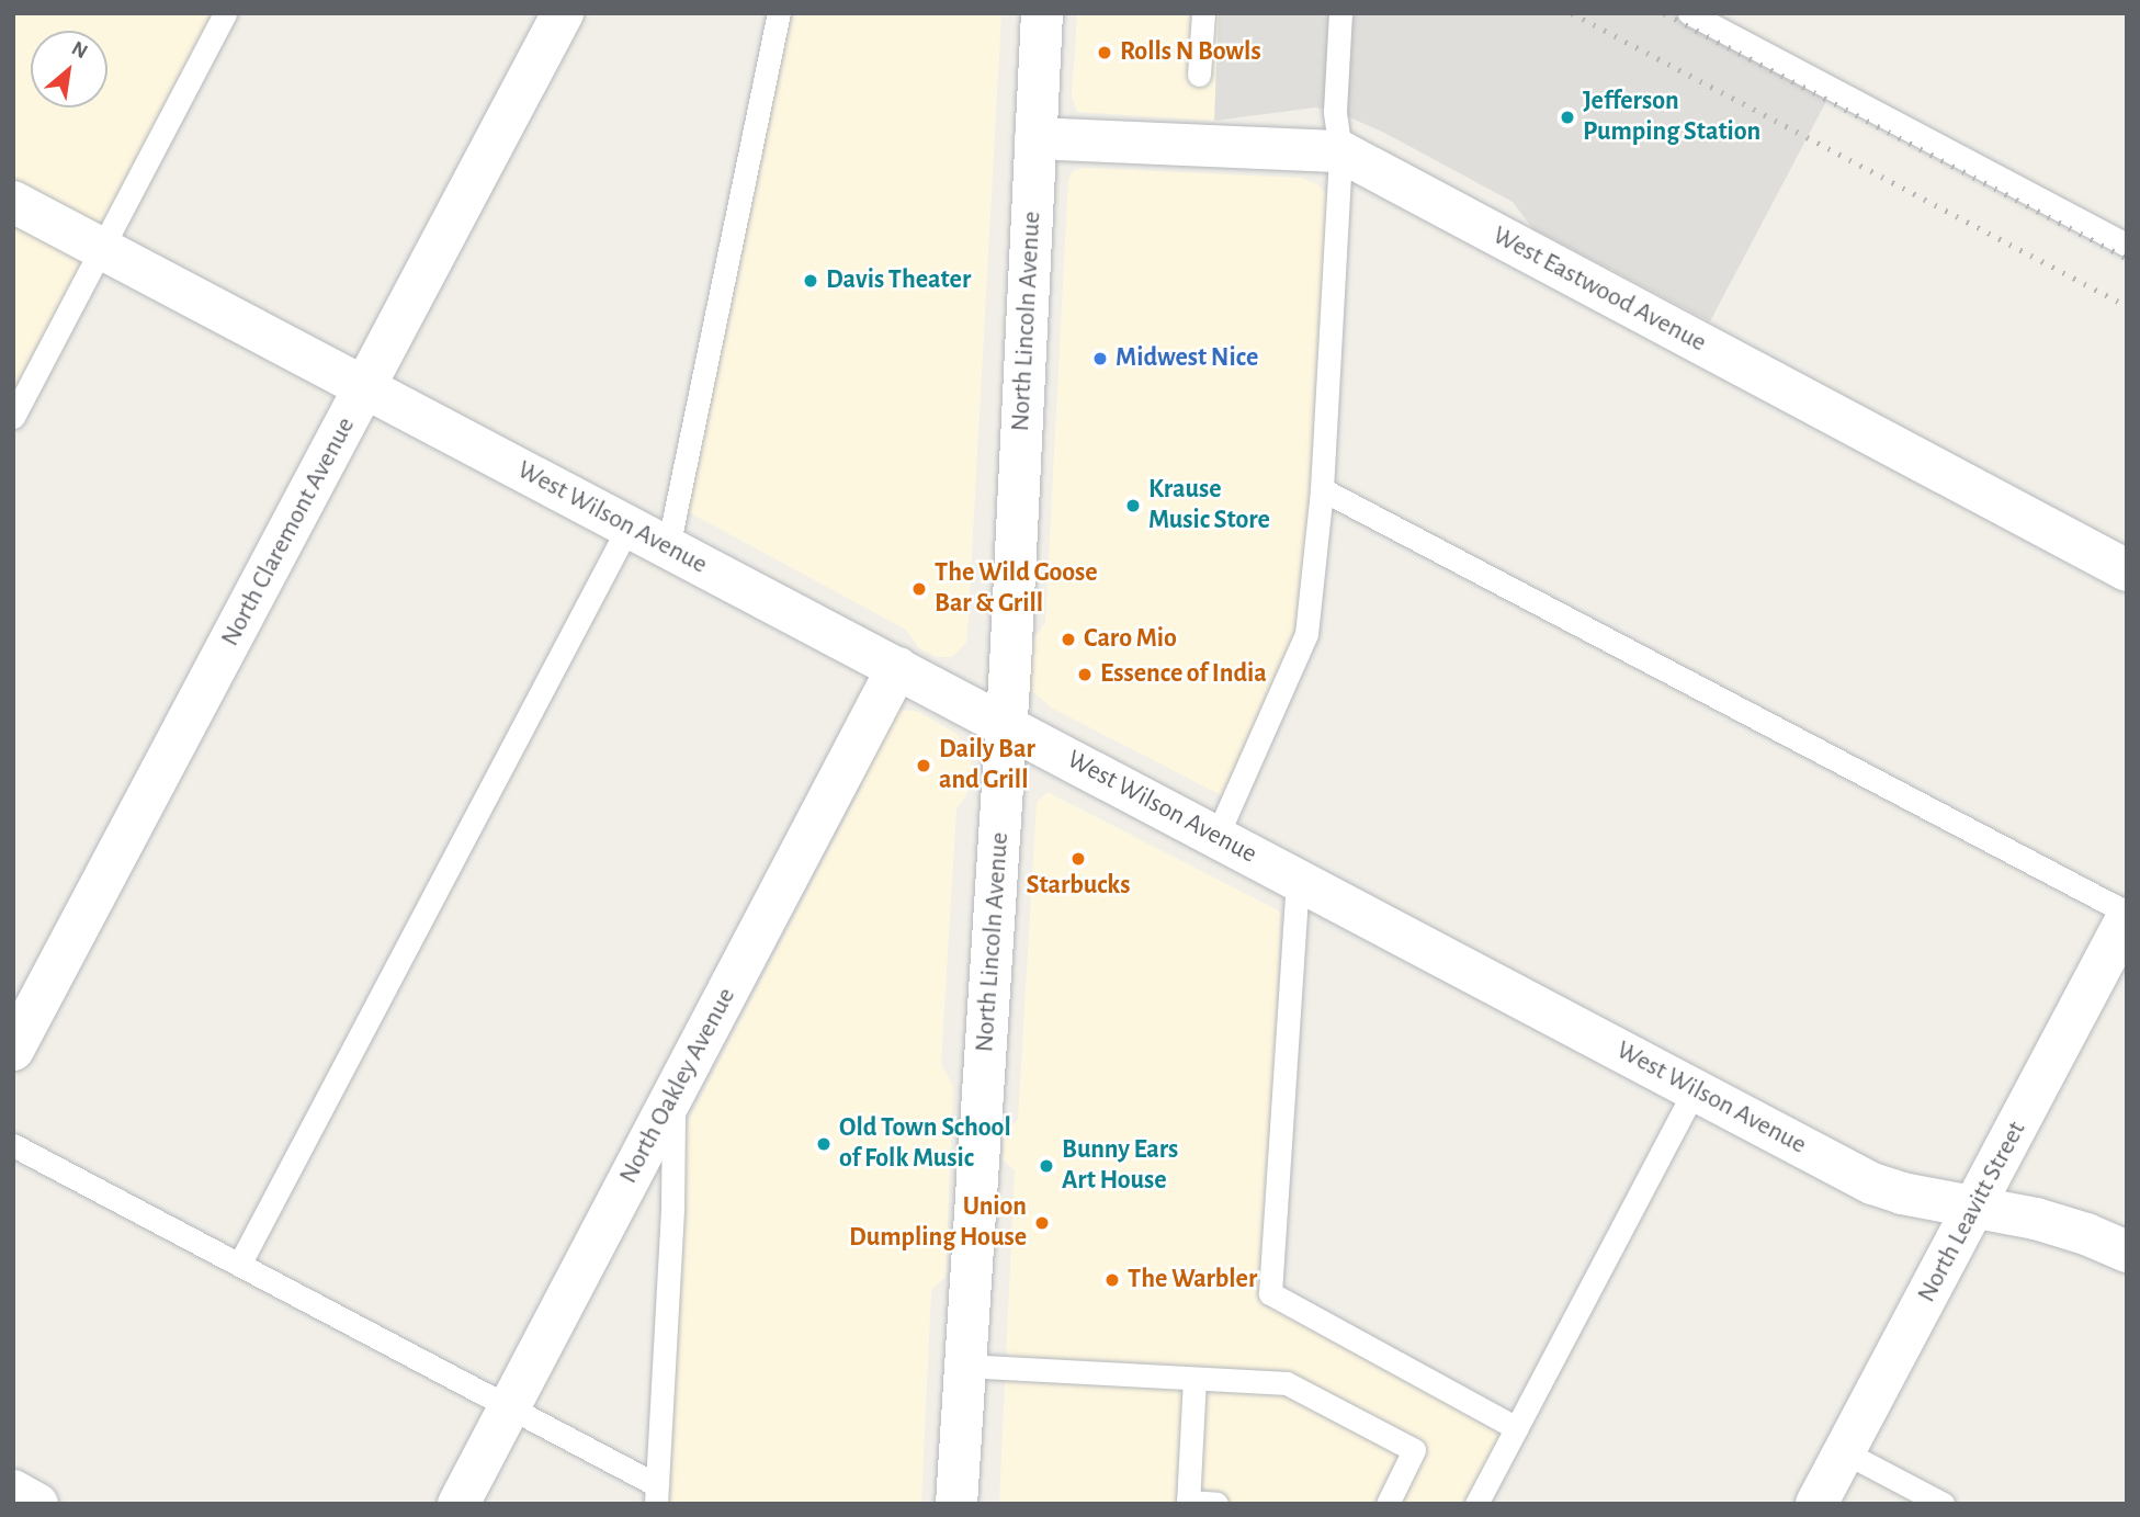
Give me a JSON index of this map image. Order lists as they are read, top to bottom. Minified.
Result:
{"streets":{"street":["West Eastwood Avenue","North Lincoln Avenue","West Wilson Avenue","North Claremont Avenue","North Oakley Avenue","North Leavitt Street"]},"crossings":[["West Eastwood Avenue","North Lincoln Avenue"],["North Lincoln Avenue","West Wilson Avenue"],["West Wilson Avenue","North Claremont Avenue"],["West Wilson Avenue","North Oakley Avenue"],["West Wilson Avenue","North Leavitt Street"]],"places":["Rolls N Bowls","Jefferson Pumping Station","Davis Theater","Midwest Nice","Krause Music Store","The Wild Goose Bar & Grill","Caro Mio","Essence of India","Daily Bar and Grill","Starbucks","Old Town School of Folk Music","Bunny Ears Art House","Union Dumpling House","The Warbler"],"north":"top right"}
